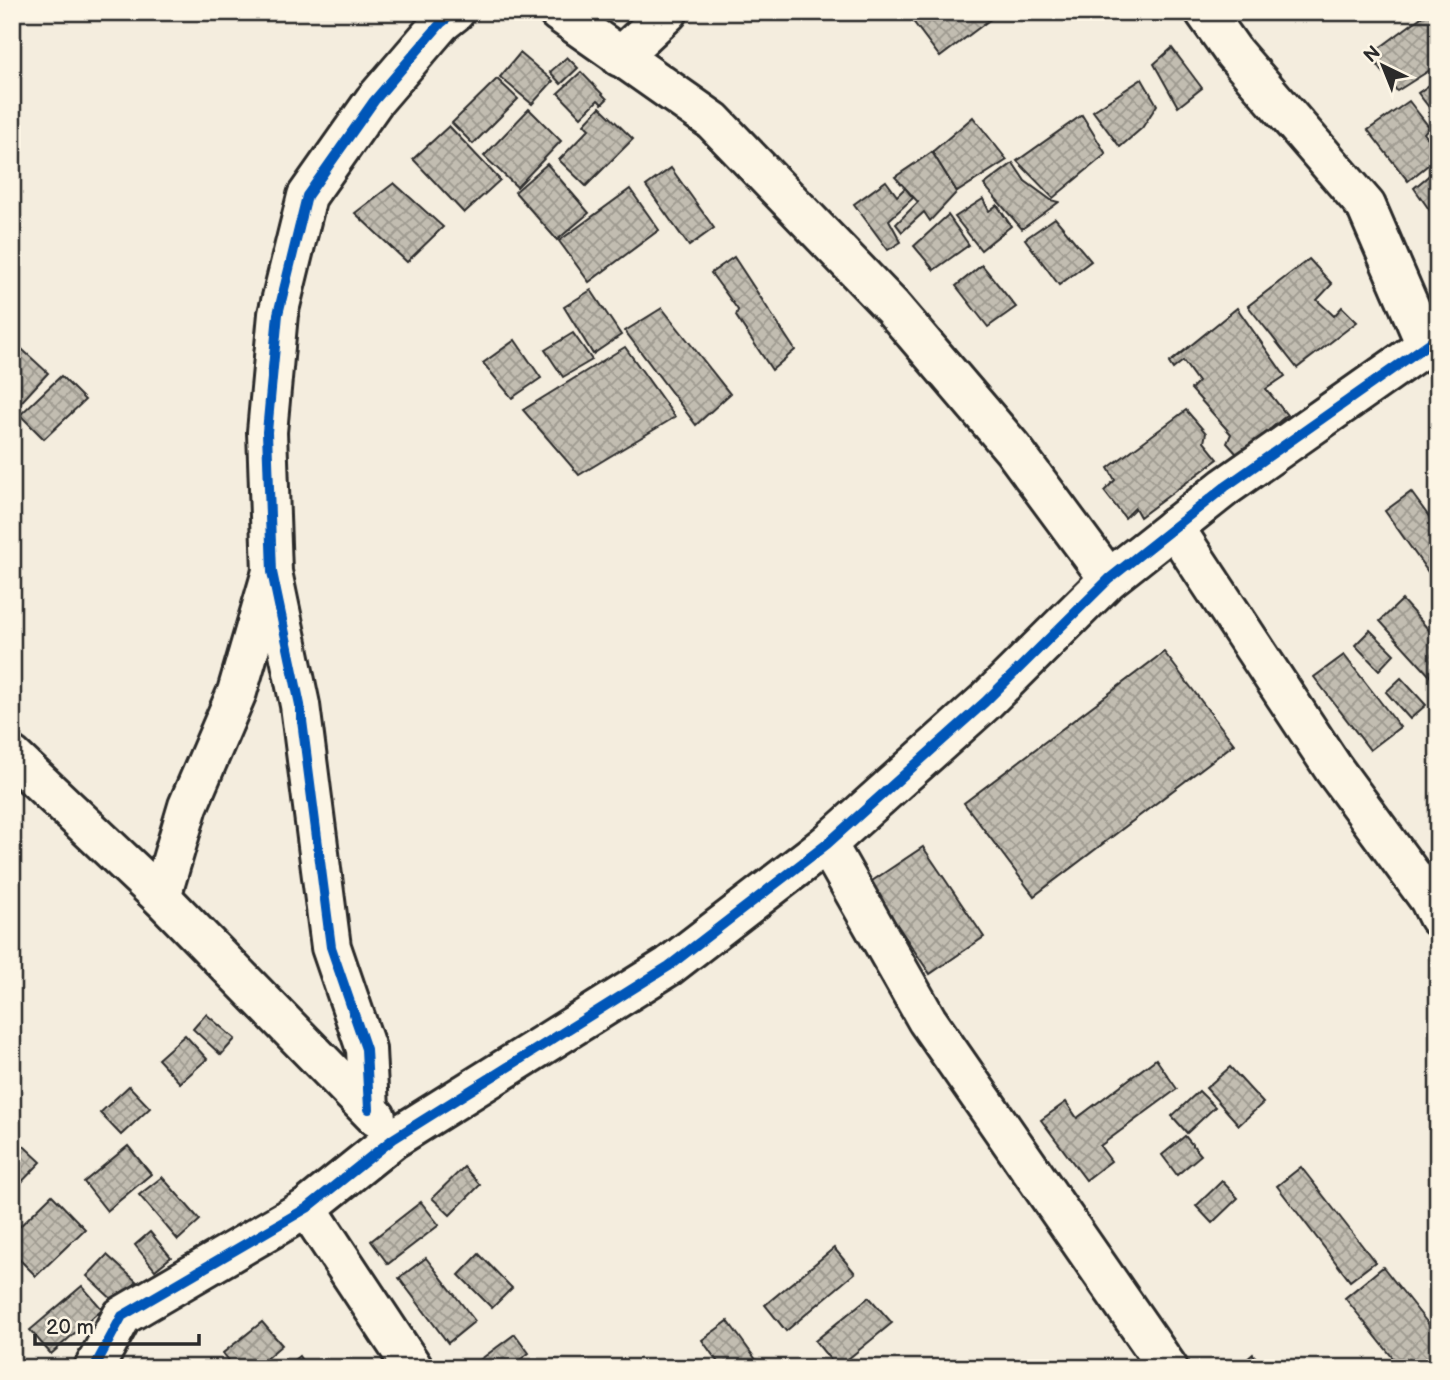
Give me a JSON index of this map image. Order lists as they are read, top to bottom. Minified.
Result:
{"scale_bar":"20 m","north":"top left"}
